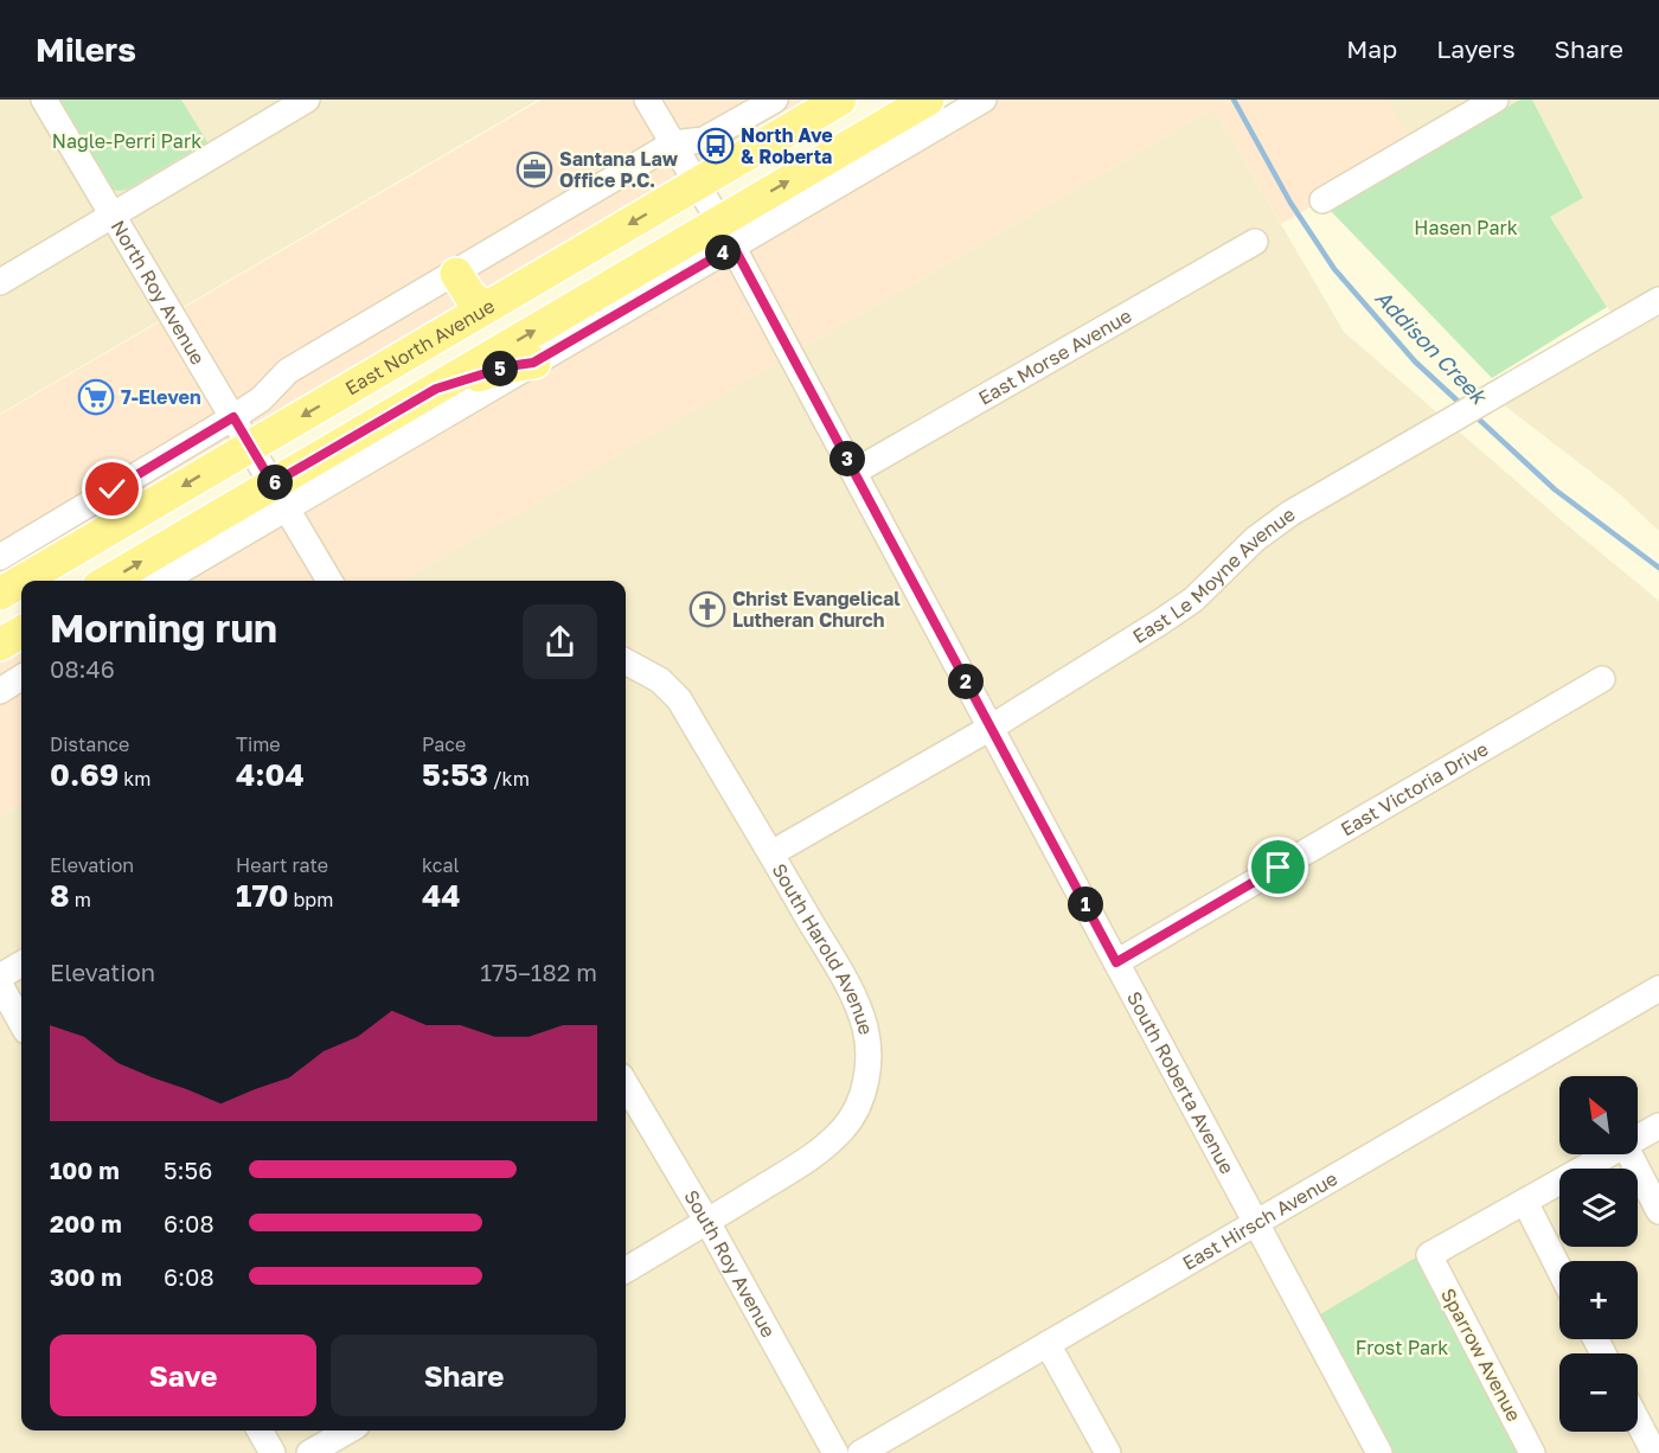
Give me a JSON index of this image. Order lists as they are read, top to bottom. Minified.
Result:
{"streets":{"main road":["East North Avenue"],"street":["North Roy Avenue","East Morse Avenue","East Le Moyne Avenue","East Victoria Drive","South Harold Avenue","South Roberta Avenue","East Hirsch Avenue","South Roy Avenue","Sparrow Avenue"]},"crossings":[["North Roy Avenue","East North Avenue"],["East North Avenue","South Roberta Avenue"],["East Morse Avenue","South Roberta Avenue"],["East Le Moyne Avenue","South Harold Avenue"],["East Le Moyne Avenue","South Roberta Avenue"],["East Victoria Drive","South Roberta Avenue"],["South Harold Avenue","South Roy Avenue"],["South Roberta Avenue","East Hirsch Avenue"]],"water":["Addison Creek"],"parks":["Nagle-Perri Park","Hasen Park","Frost Park"],"places":{"bus stop":["North Ave & Roberta"],"office":["Santana Law Office P.C."],"supermarket":["7-Eleven"],"church":["Christ Evangelical Lutheran Church"]},"north":"top left","page":{"header":"Milers","nav":["Map","Layers","Share"],"pins":["4","5","3","6","2","1"],"heading":["Morning run","08:46"],"stats":[["Distance","0.69 km"],["Time","4:04"],["Pace","5:53 /km"],["Elevation","8 m"],["Heart rate","170 bpm"],["kcal","44"]],"chart":["Elevation","175–182 m"],"map_buttons":["+","−"],"list":[{"name":"100 m","note":"5:56"},{"name":"200 m","note":"6:08"},{"name":"300 m","note":"6:08"}],"buttons":["Save","Share"]}}
